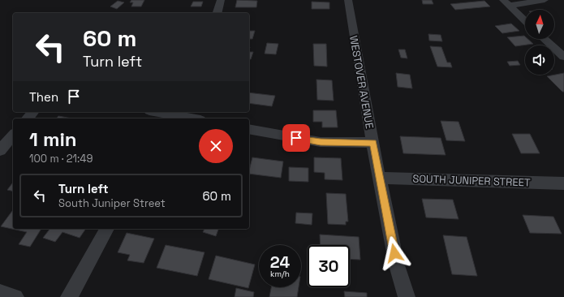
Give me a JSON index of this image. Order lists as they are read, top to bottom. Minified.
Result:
{"streets":{"street":["WESTOVER AVENUE","SOUTH JUNIPER STREET"]},"crossings":[["WESTOVER AVENUE","SOUTH JUNIPER STREET"]],"north":"top","page":{"turn":["60 m","Turn left"],"then":"Then","heading":["1 min","100 m · 21:49"],"list":[{"name":"Turn left","note":"South Juniper Street","value":"60 m"}],"speed":"24 km/h","limit":"30"}}
